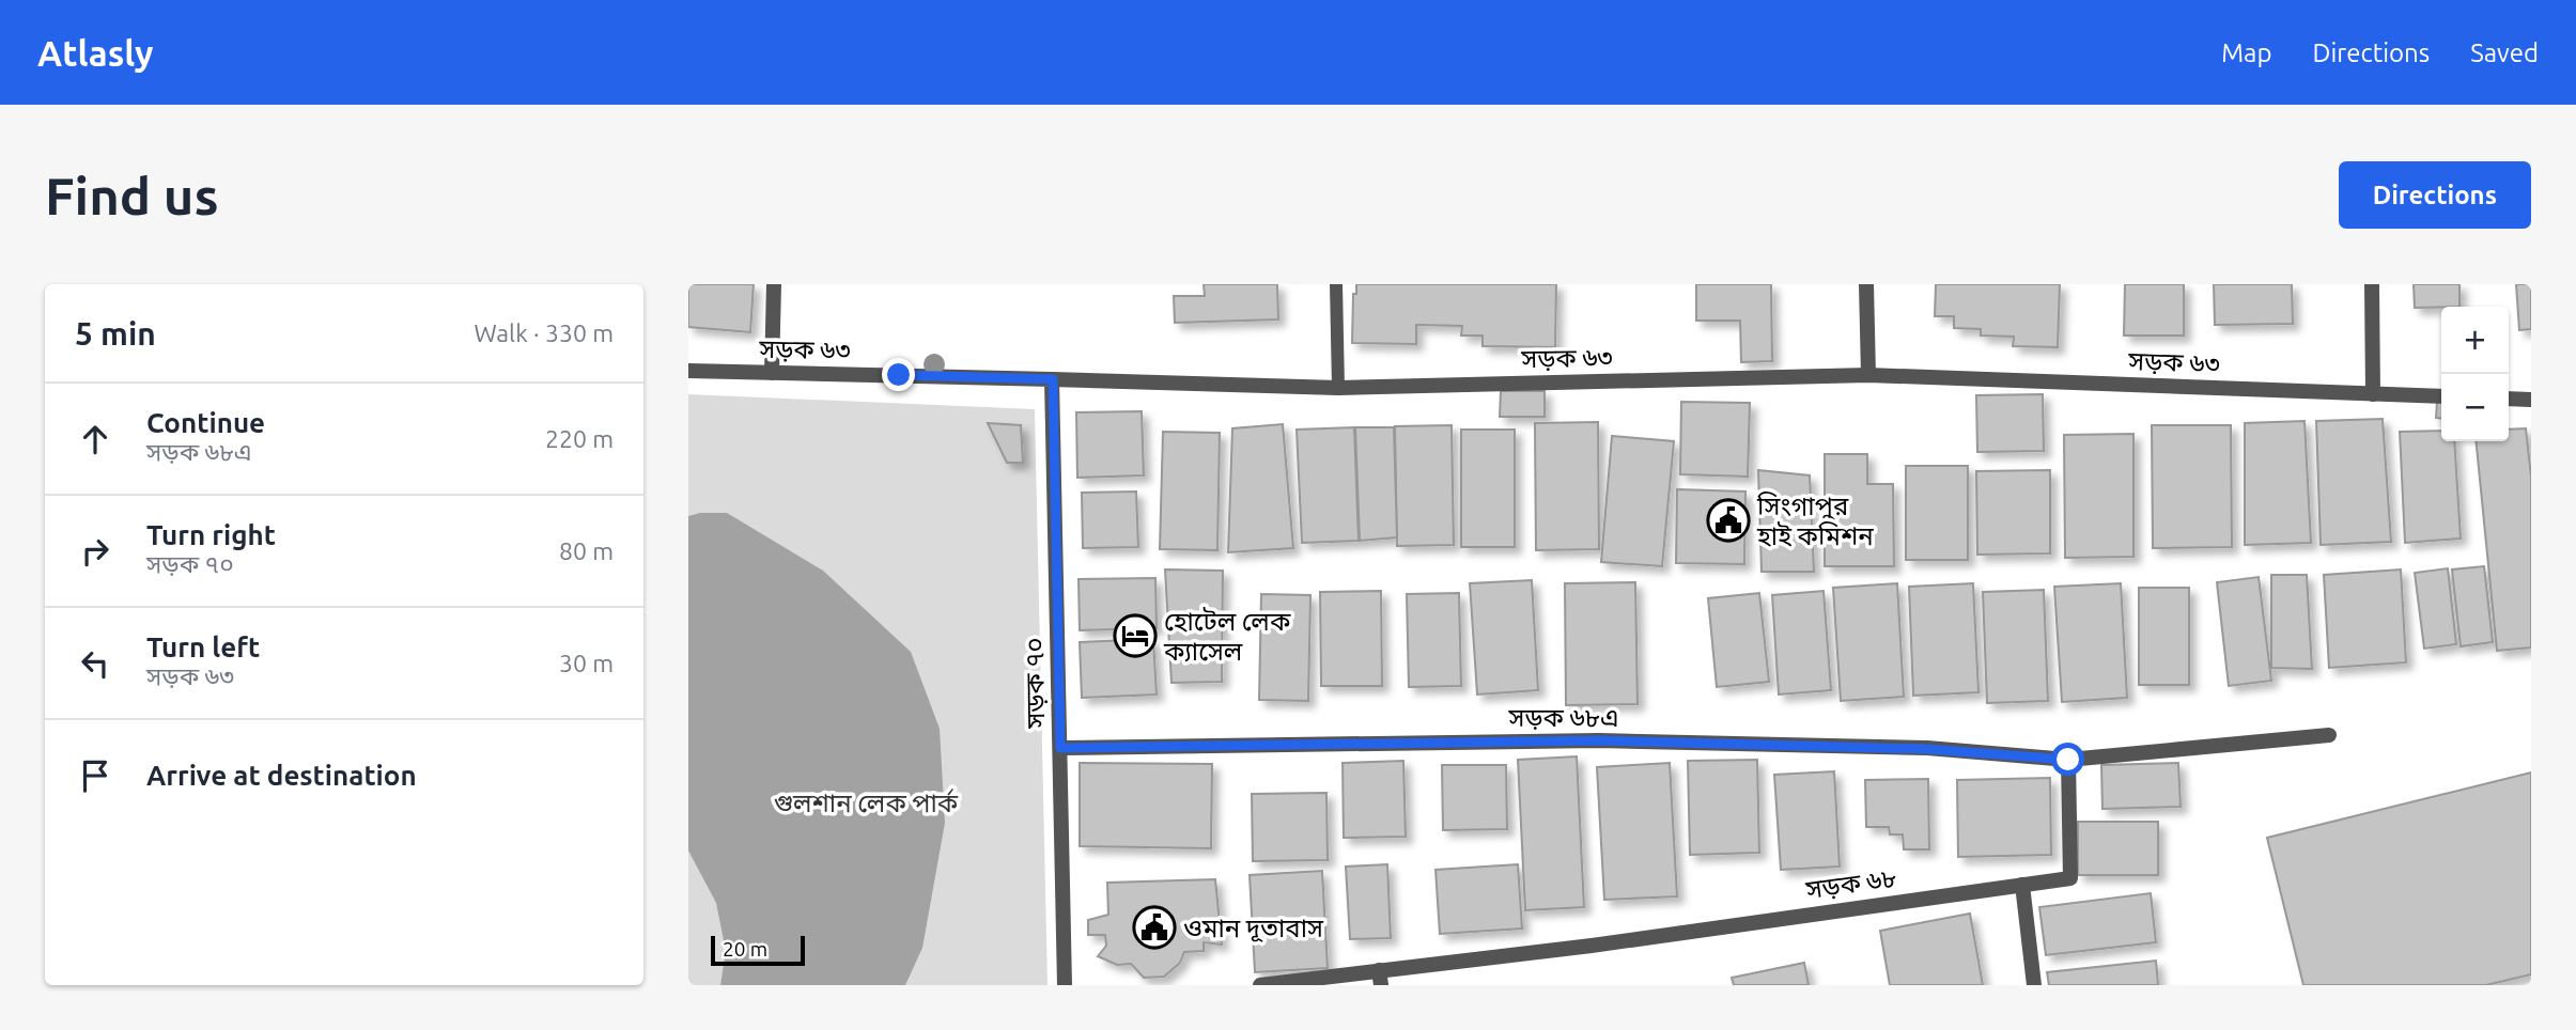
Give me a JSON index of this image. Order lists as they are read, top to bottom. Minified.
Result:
{"streets":{"street":["সড়ক ৬৩","সড়ক ৭০","সড়ক ৬৮এ","সড়ক ৬৮"]},"crossings":[["সড়ক ৬৩","সড়ক ৭০"],["সড়ক ৭০","সড়ক ৬৮এ"],["সড়ক ৬৮এ","সড়ক ৬৮"]],"parks":["গুলশান লেক পার্ক"],"places":{"public building":["সিংগাপুর হাই কমিশন","ওমান দূতাবাস"],"hotel":["হোটেল লেক ক্যাসেল"]},"scale_bar":"20 m","page":{"header":"Atlasly","nav":["Map","Directions","Saved"],"buttons":"Directions","title":"Find us","heading":["5 min","Walk · 330 m"],"map_buttons":["+","−"],"list":[["Continue","সড়ক ৬৮এ","220 m"],["Turn right","সড়ক ৭০","80 m"],["Turn left","সড়ক ৬৩","30 m"],"Arrive at destination"],"scale":"20 m"}}
